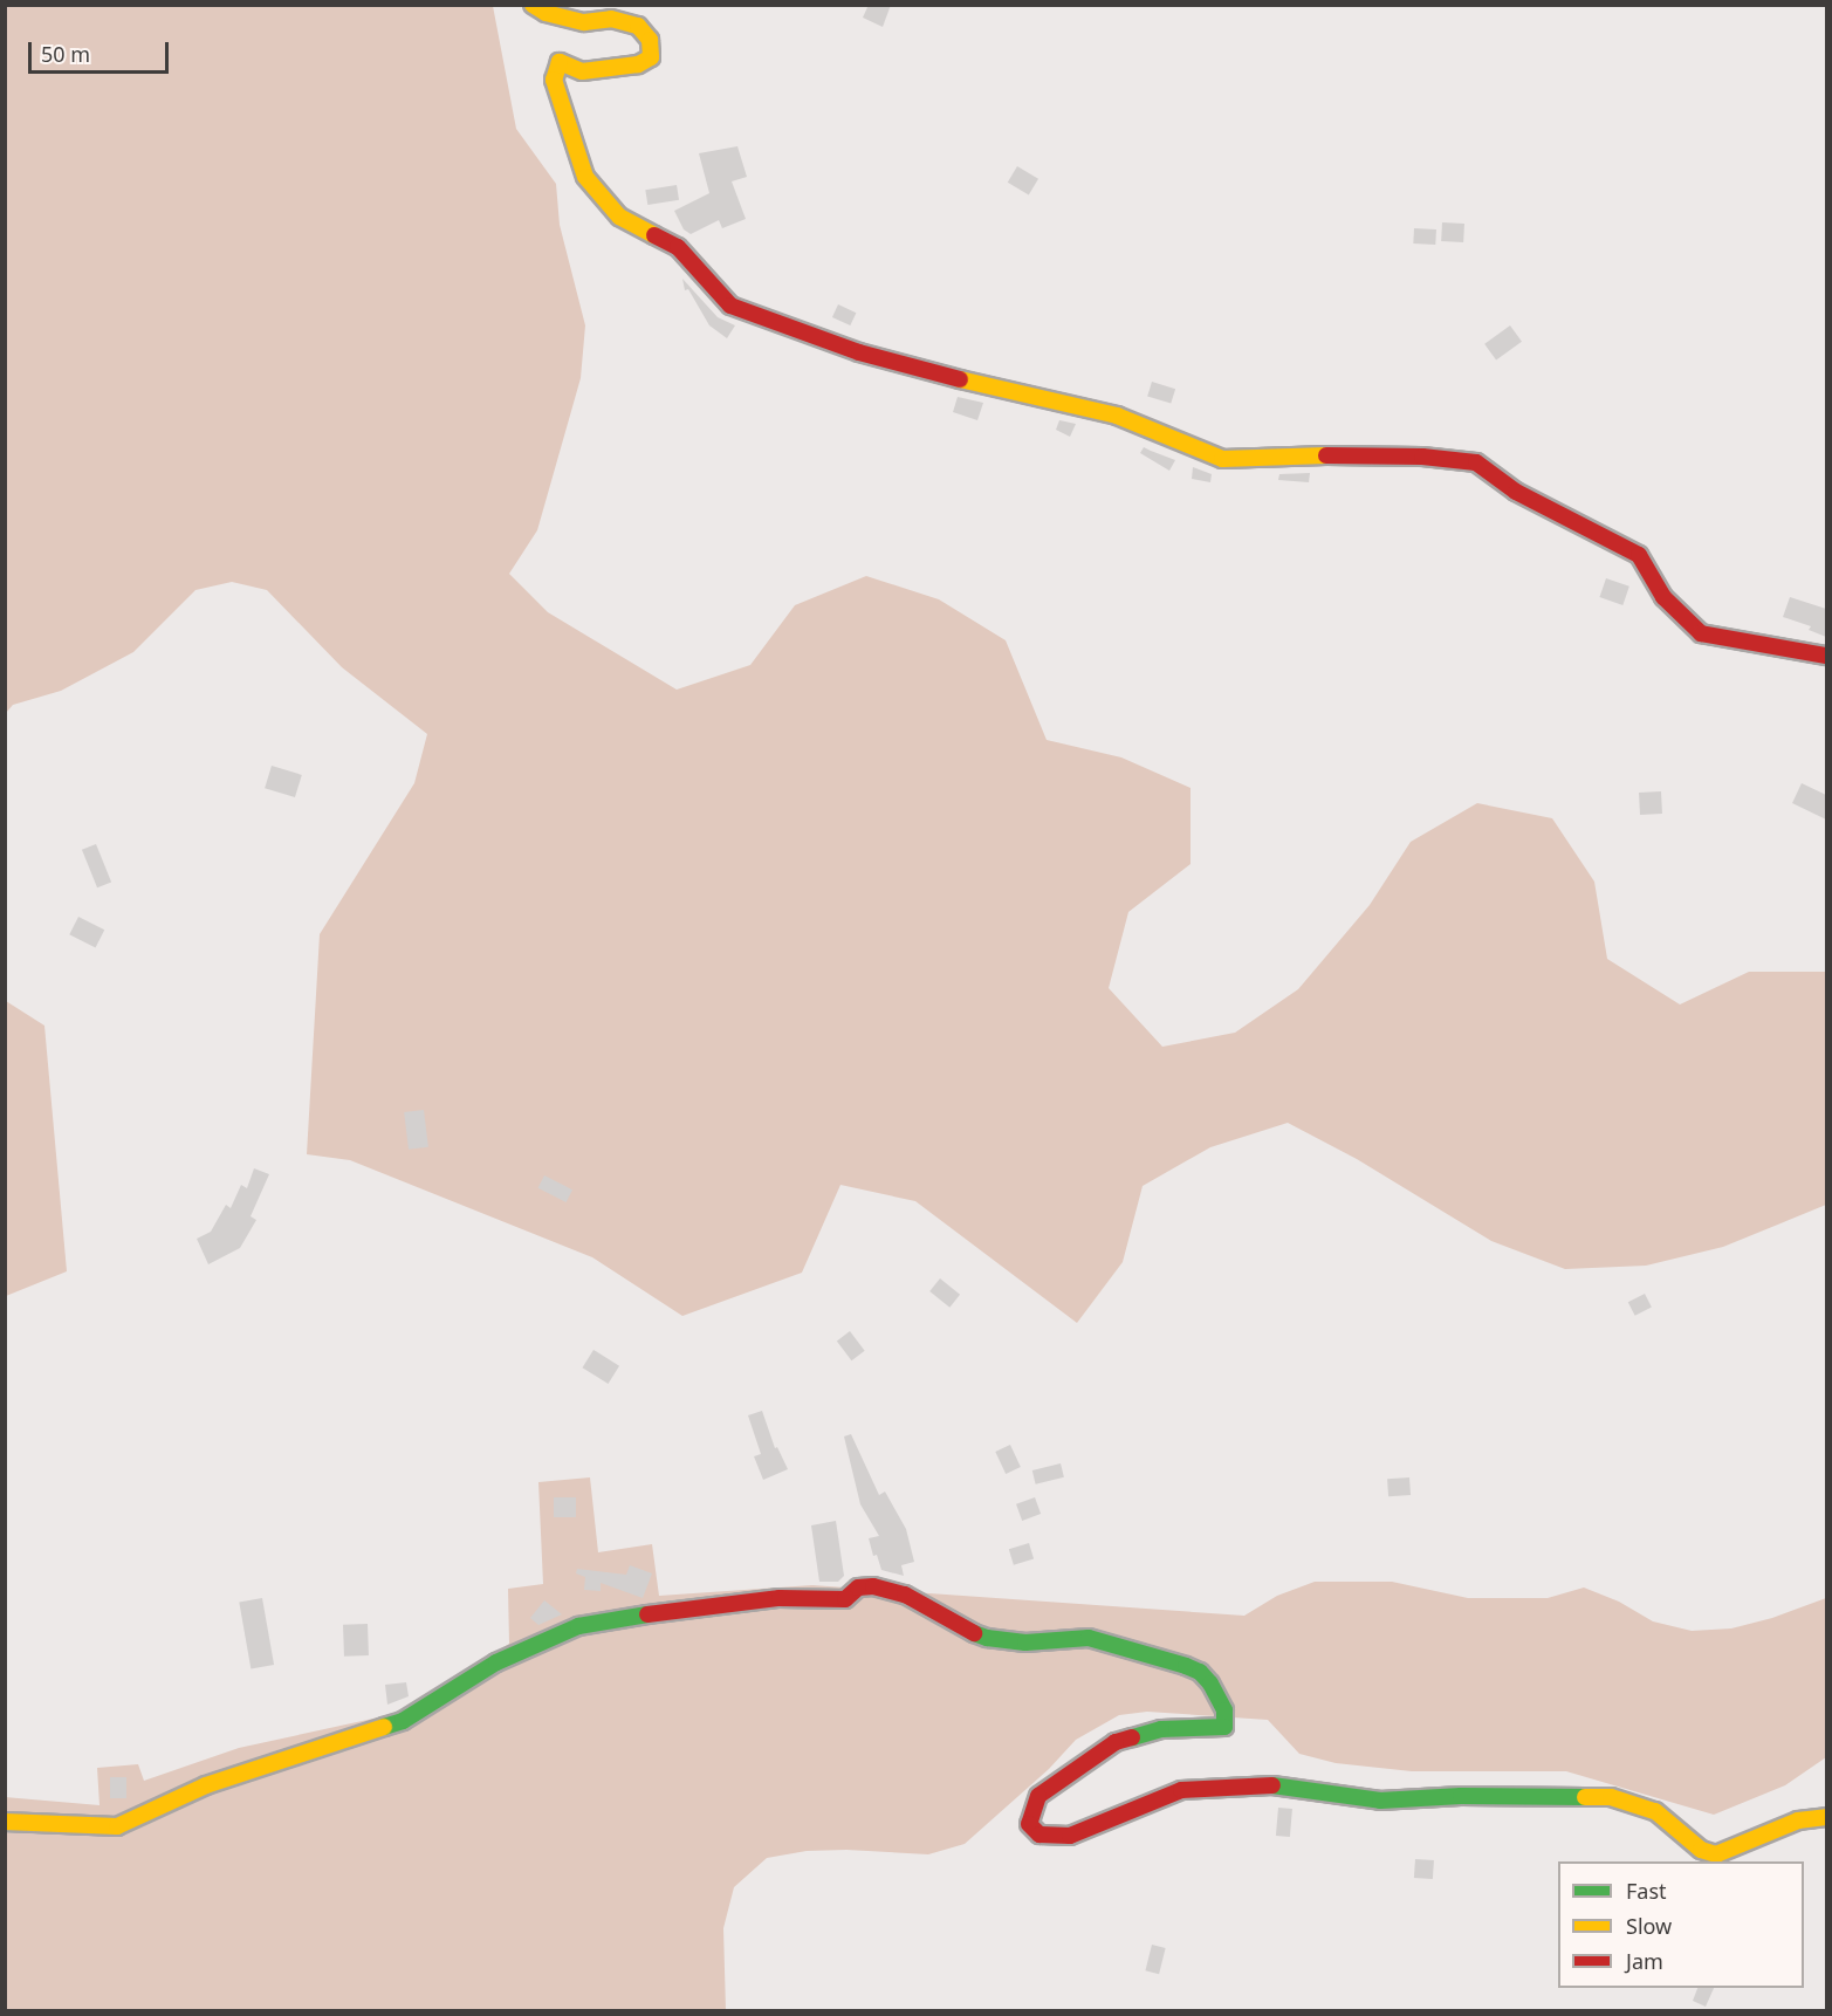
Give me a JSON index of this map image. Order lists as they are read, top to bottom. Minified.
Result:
{"legend":["Fast","Slow","Jam"],"scale_bar":"50 m"}
